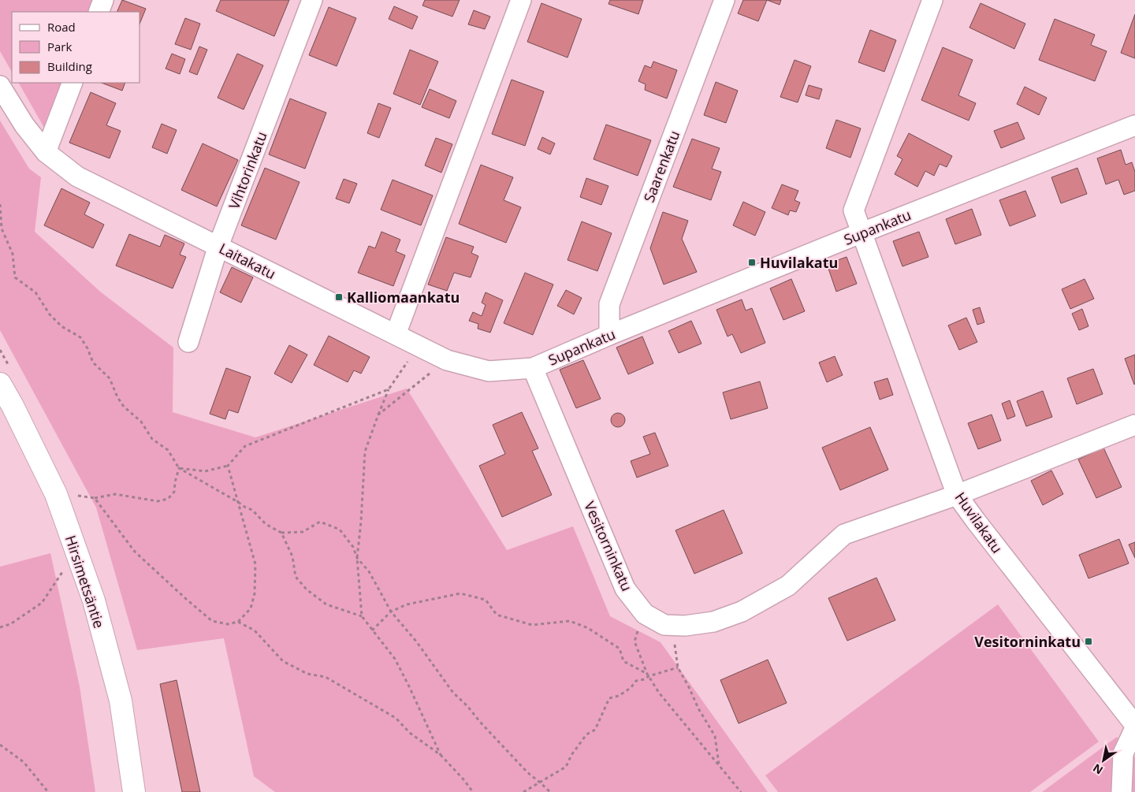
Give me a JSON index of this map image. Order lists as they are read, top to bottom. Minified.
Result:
{"streets":{"street":["Saarenkatu","Vihtorinkatu","Supankatu","Laitakatu","Huvilakatu","Vesitorninkatu","Hirsimetsäntie"]},"crossings":[["Saarenkatu","Supankatu"],["Vihtorinkatu","Laitakatu"],["Supankatu","Laitakatu"],["Supankatu","Huvilakatu"],["Supankatu","Vesitorninkatu"],["Laitakatu","Vesitorninkatu"],["Huvilakatu","Vesitorninkatu"]],"places":{"transit":["Huvilakatu","Kalliomaankatu","Vesitorninkatu"]},"legend":["Road","Park","Building"],"north":"bottom left"}
